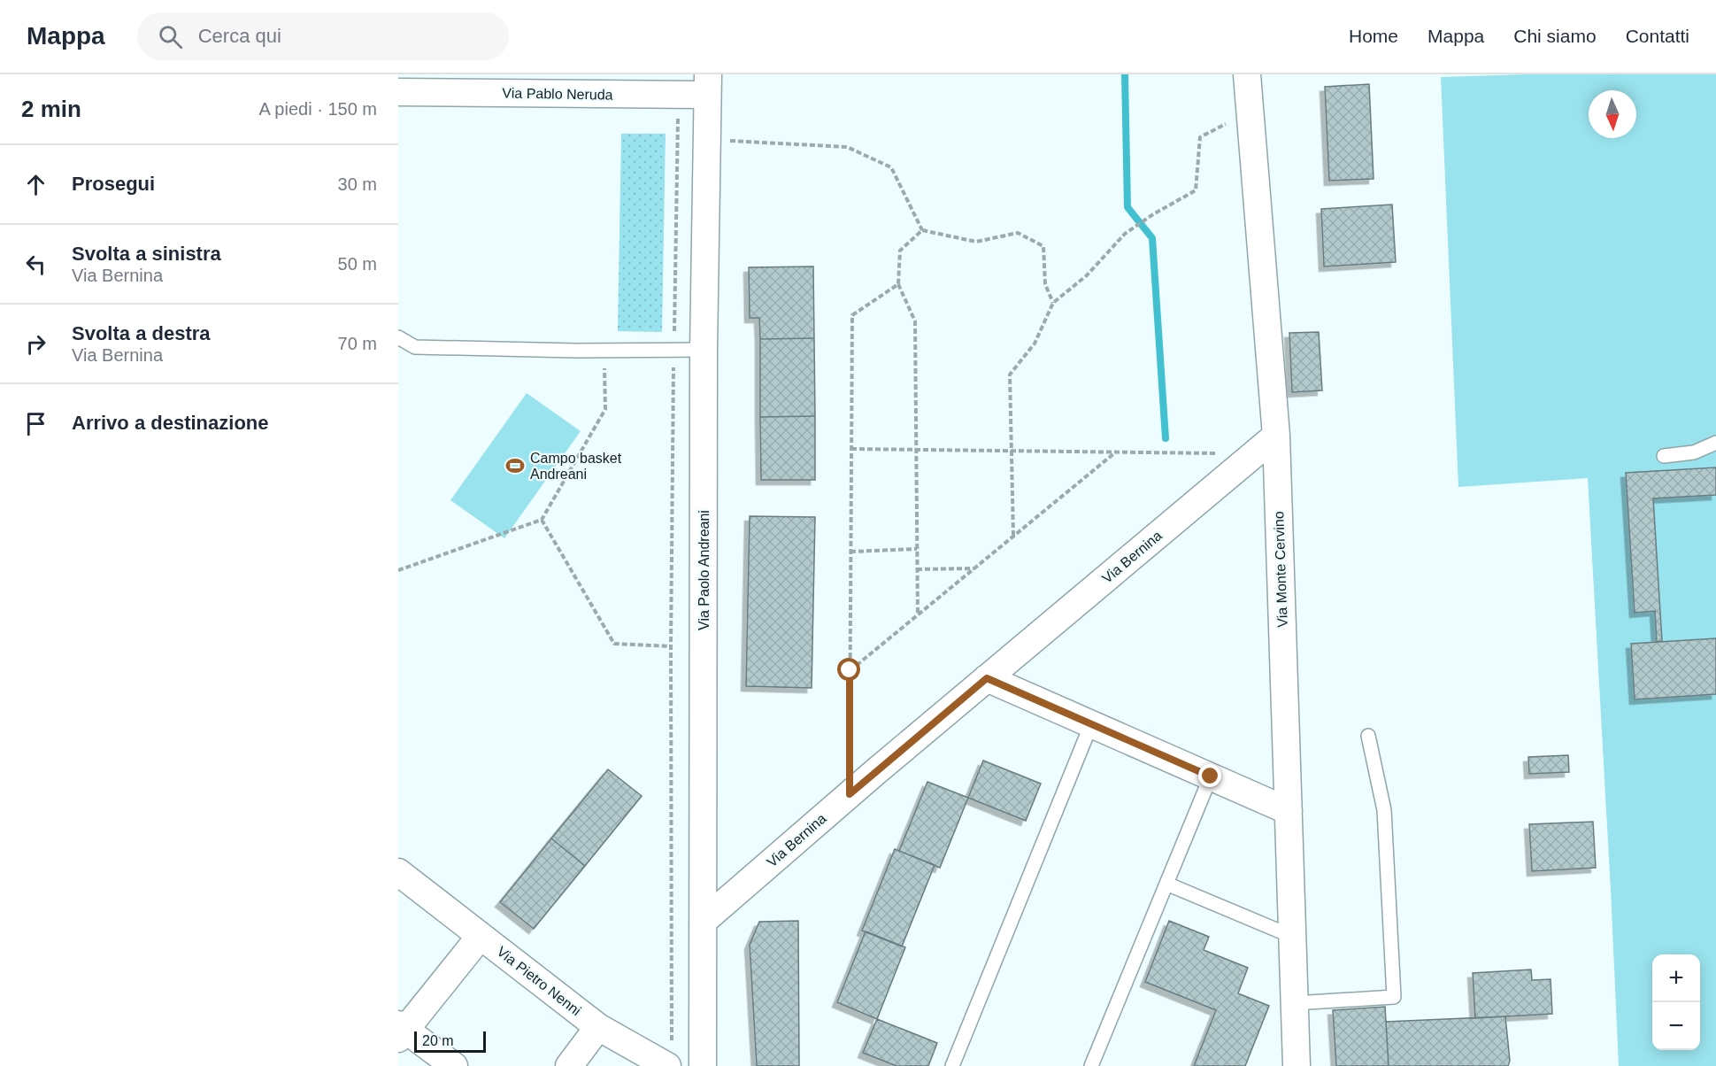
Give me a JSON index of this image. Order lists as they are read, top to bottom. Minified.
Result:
{"streets":{"street":["Via Pablo Neruda","Via Bernina","Via Monte Cervino","Via Paolo Andreani","Via Pietro Nenni"]},"crossings":[["Via Pablo Neruda","Via Paolo Andreani"],["Via Bernina","Via Monte Cervino"],["Via Bernina","Via Paolo Andreani"]],"places":{"sports":["Campo basket Andreani"]},"scale_bar":"20 m","north":"bottom","page":{"header":"Mappa","search":"Cerca qui","nav":["Home","Mappa","Chi siamo","Contatti"],"heading":["2 min","A piedi · 150 m"],"list":[["Prosegui","30 m"],["Svolta a sinistra","Via Bernina","50 m"],["Svolta a destra","Via Bernina","70 m"],"Arrivo a destinazione"],"map_buttons":["+","−"],"scale":"20 m"}}
